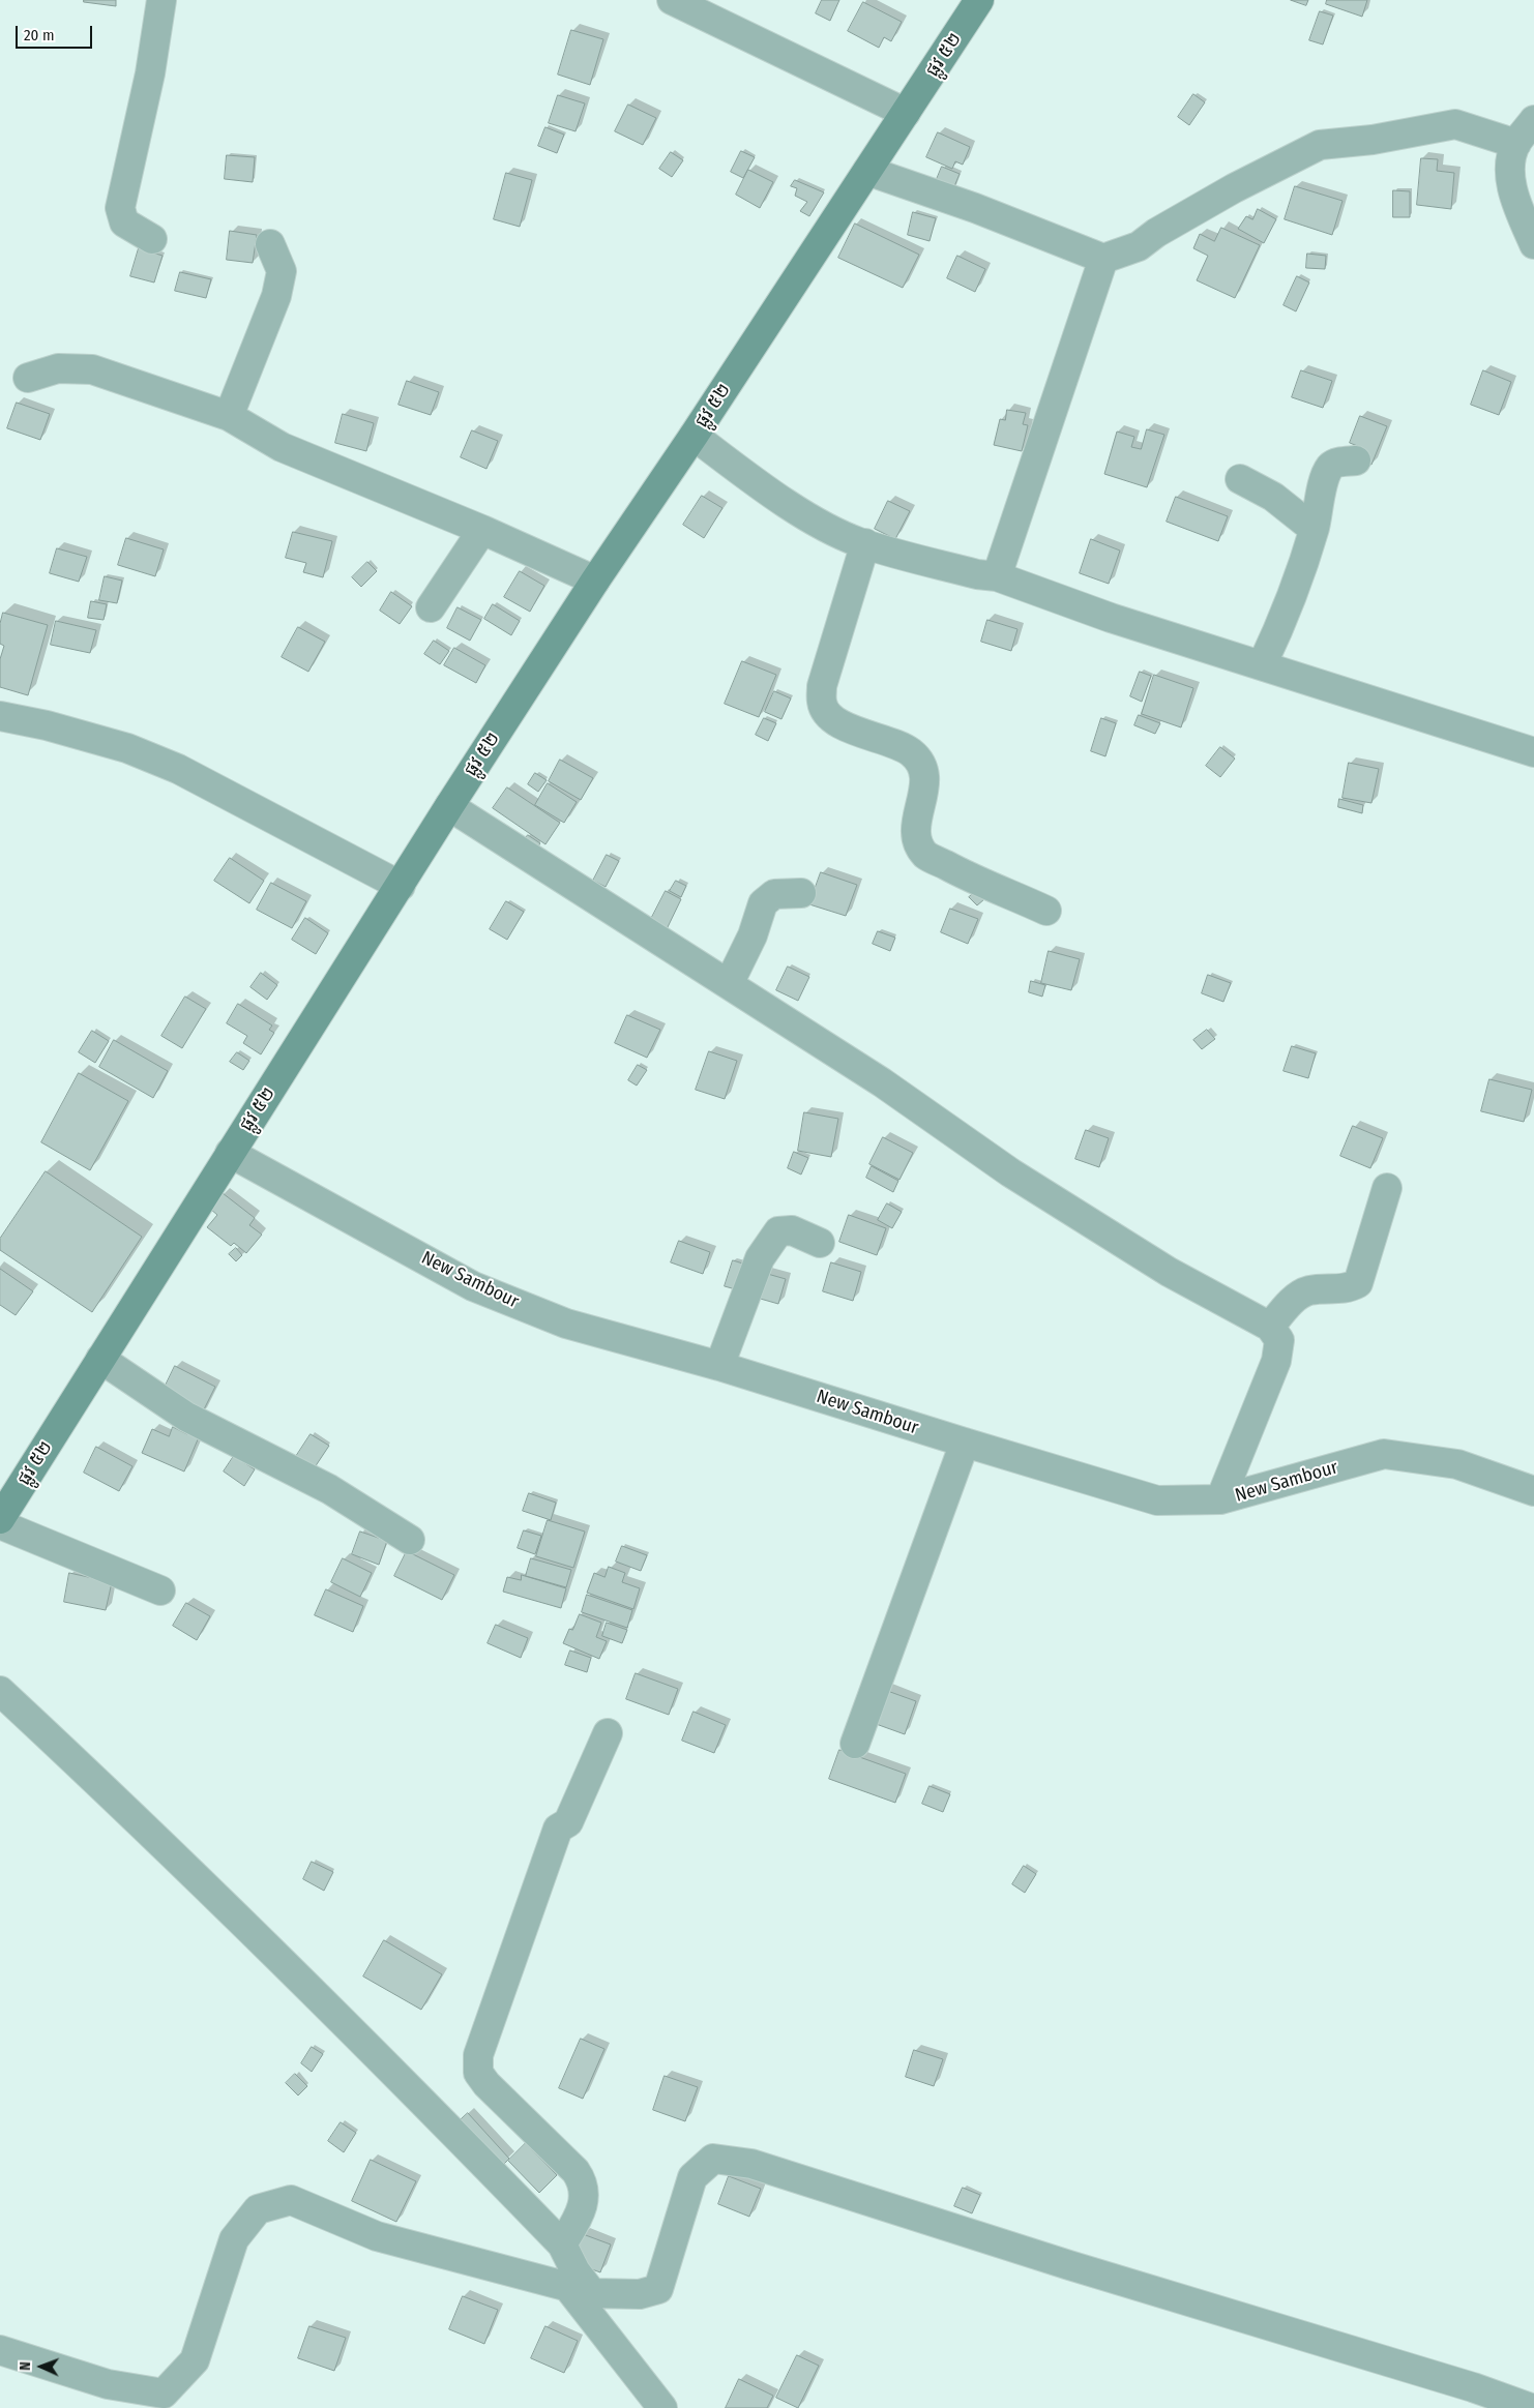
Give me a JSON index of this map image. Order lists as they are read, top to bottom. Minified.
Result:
{"streets":{"street":["ផ្លូវ ៥២","New Sambour"]},"crossings":[["ផ្លូវ ៥២","New Sambour"]],"scale_bar":"20 m","north":"left"}
